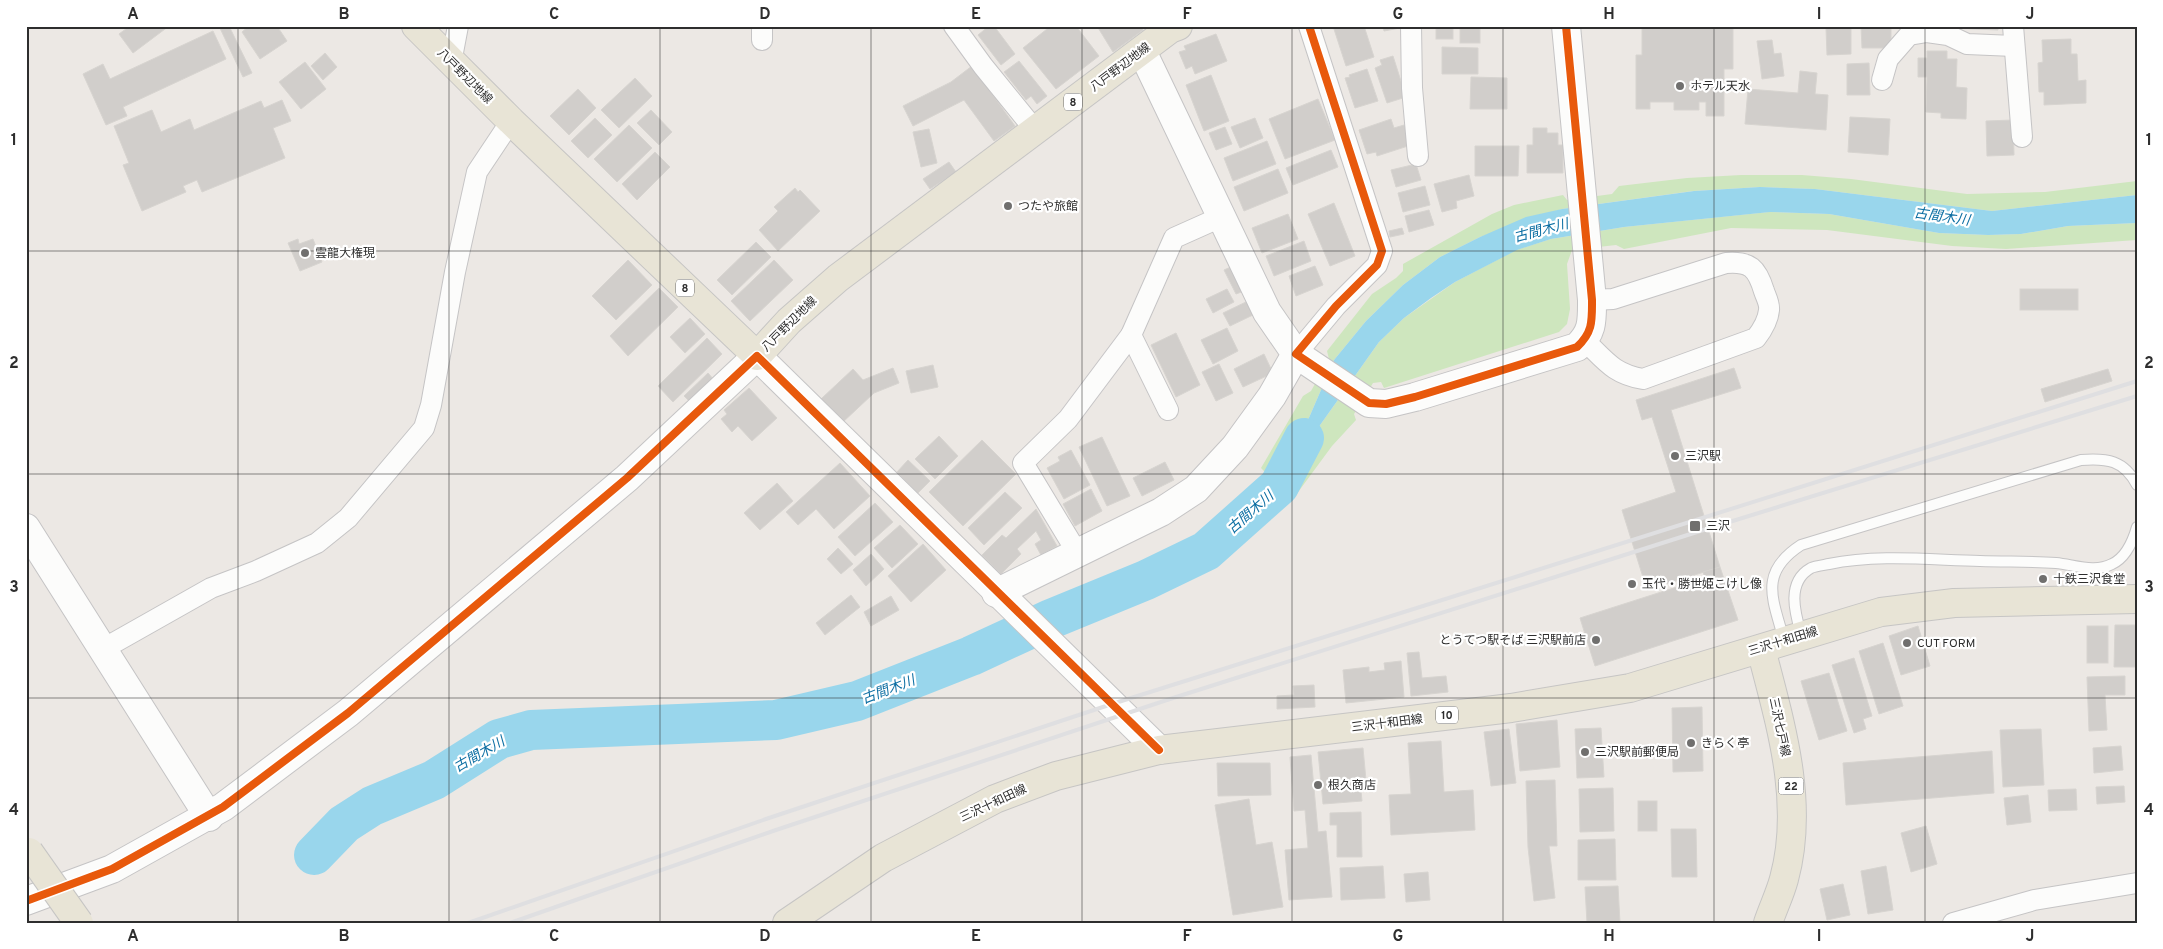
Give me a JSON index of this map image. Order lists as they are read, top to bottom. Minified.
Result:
{"streets":{"main road":["八戸野辺地線","8","三沢十和田線","10","三沢七戸線","22"]},"crossings":[["三沢十和田線","三沢七戸線"]],"water":["古間木川"],"places":{"other":["ホテル天水","つたや旅館","雲龍大権現","三沢駅","十鉄三沢食堂","玉代・勝世姫こけし像","とうてつ駅そば 三沢駅前店","CUT FORM","きらく亭","三沢駅前郵便局","根久商店"],"transit":["三沢"]},"grid":{"columns":["A","B","C","D","E","F","G","H","I","J"],"rows":["1","2","3","4"]}}
